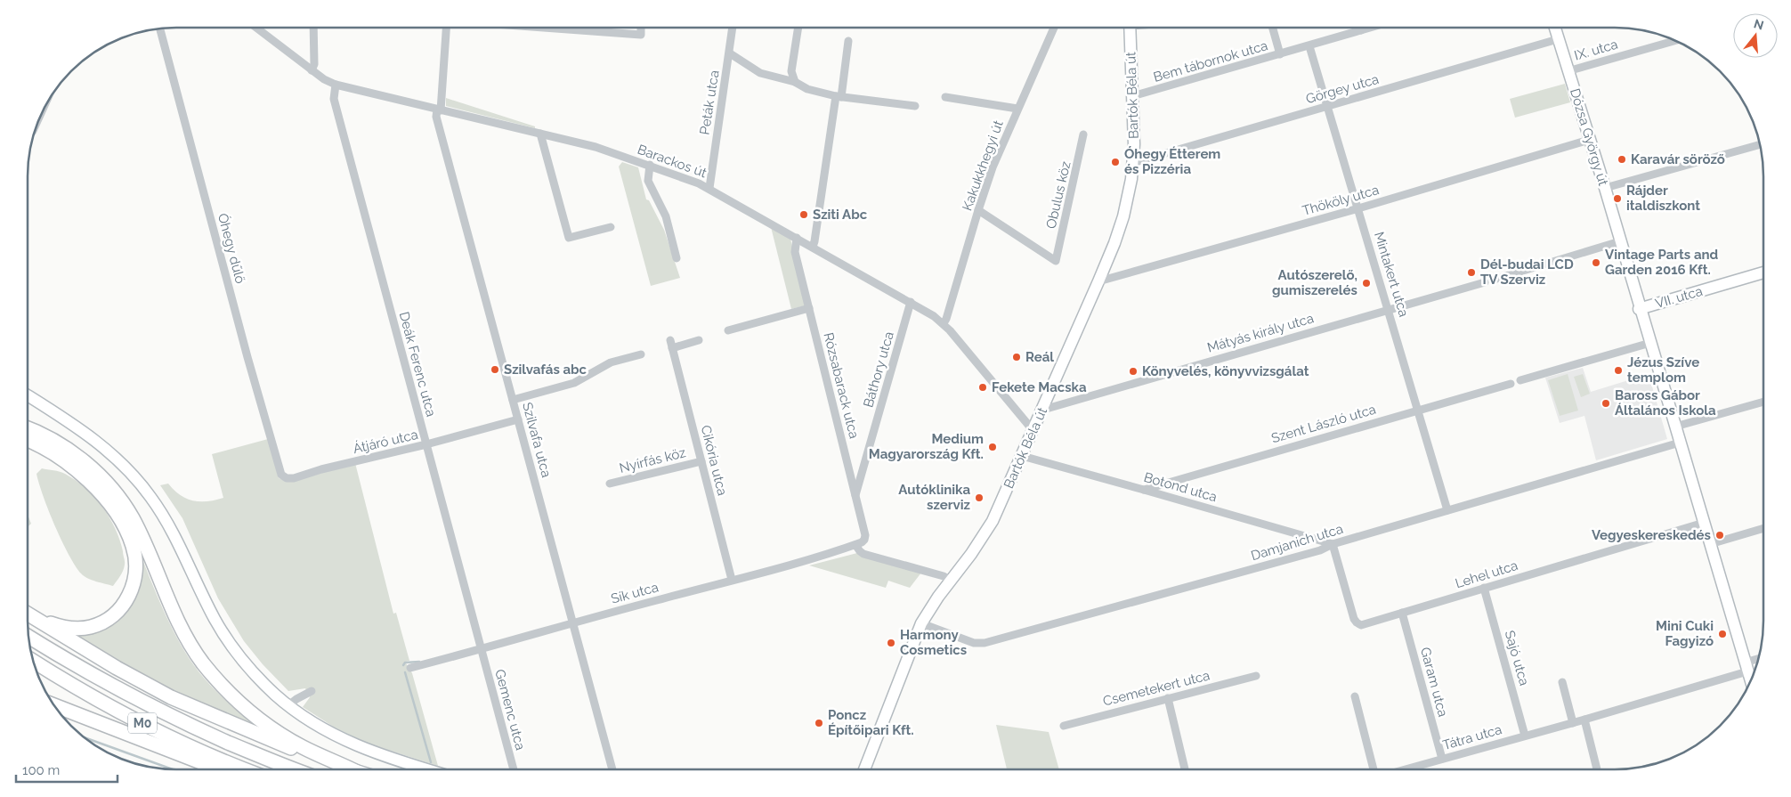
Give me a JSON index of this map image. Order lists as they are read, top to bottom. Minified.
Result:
{"streets":{"highway":["M0"],"street":["IX. utca","Bem tábornok utca","Görgey utca","Bartók Béla út","Peták utca","Dózsa György út","Barackos út","Kakukkhegyi út","Obulus köz","Thököly utca","Óhegy dűlő","Mintakert utca","VII. utca","Mátyás király utca","Deák Ferenc utca","Báthory utca","Rózsabarack utca","Szent László utca","Szilvafa utca","Átjáró utca","Nyírfás köz","Cikória utca","Botond utca","Damjanich utca","Lehel utca","Sík utca","Sajó utca","Garam utca","Csemetekert utca","Gemenc utca","Tátra utca"]},"crossings":[["IX. utca","Dózsa György út"],["Bem tábornok utca","Bartók Béla út"],["Bem tábornok utca","Mintakert utca"],["Görgey utca","Bartók Béla út"],["Görgey utca","Dózsa György út"],["Görgey utca","Mintakert utca"],["Bartók Béla út","Barackos út"],["Bartók Béla út","Thököly utca"],["Bartók Béla út","Mátyás király utca"],["Bartók Béla út","Botond utca"],["Bartók Béla út","Damjanich utca"],["Peták utca","Barackos út"],["Dózsa György út","Thököly utca"],["Dózsa György út","VII. utca"],["Dózsa György út","Damjanich utca"],["Dózsa György út","Lehel utca"],["Dózsa György út","Tátra utca"],["Barackos út","Kakukkhegyi út"],["Barackos út","Deák Ferenc utca"],["Barackos út","Báthory utca"],["Barackos út","Rózsabarack utca"],["Barackos út","Szilvafa utca"],["Kakukkhegyi út","Obulus köz"],["Thököly utca","Mintakert utca"],["Óhegy dűlő","Átjáró utca"],["Mintakert utca","Mátyás király utca"],["Mintakert utca","Szent László utca"],["Mintakert utca","Damjanich utca"],["Deák Ferenc utca","Átjáró utca"],["Deák Ferenc utca","Sík utca"],["Deák Ferenc utca","Gemenc utca"],["Báthory utca","Rózsabarack utca"],["Rózsabarack utca","Sík utca"],["Szent László utca","Botond utca"],["Szilvafa utca","Átjáró utca"],["Szilvafa utca","Sík utca"],["Nyírfás köz","Cikória utca"],["Cikória utca","Sík utca"],["Botond utca","Damjanich utca"],["Botond utca","Lehel utca"],["Damjanich utca","Lehel utca"],["Lehel utca","Sajó utca"],["Lehel utca","Garam utca"],["Sík utca","Gemenc utca"],["Sajó utca","Tátra utca"],["Garam utca","Tátra utca"]],"places":["Karavár söröző","Óhegy Étterem és Pizzéria","Rájder italdiszkont","Sziti Abc","Vintage Parts and Garden 2016 Kft.","Dél-budai LCD TV Szerviz","Autószerelő, gumiszerelés","Reál","Szilvafás abc","Jézus Szíve templom","Könyvelés, könyvvizsgálat","Fekete Macska","Baross Gábor Általános Iskola","Medium Magyarország Kft.","Autóklinika szerviz","Vegyeskereskedés","Mini Cuki Fagyizó","Harmony Cosmetics","Poncz Építőipari Kft."],"scale_bar":"100 m","north":"top"}
